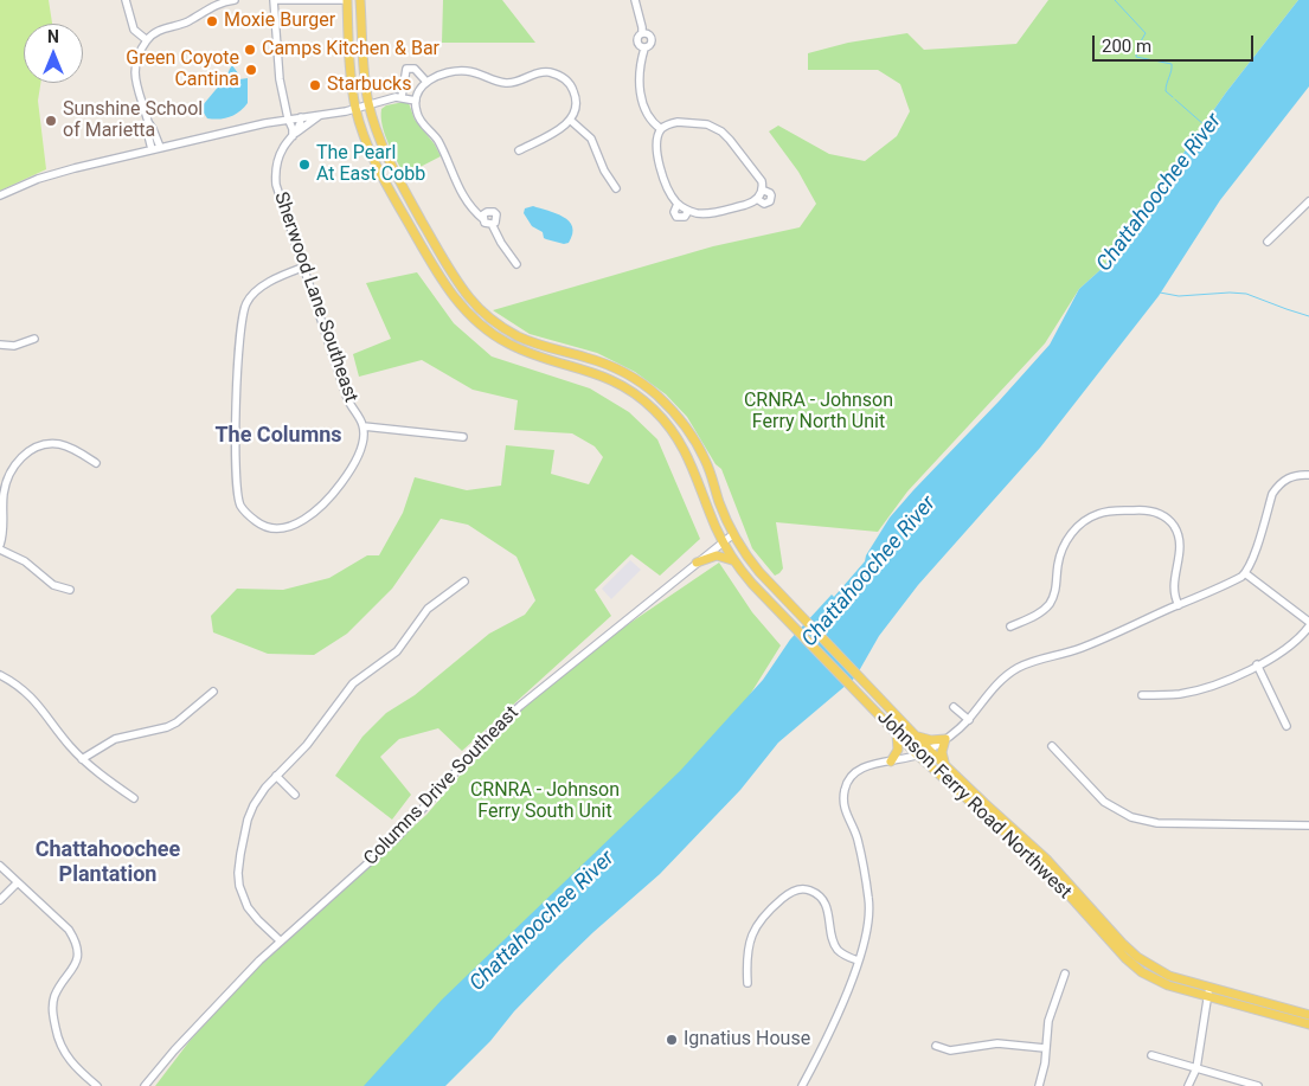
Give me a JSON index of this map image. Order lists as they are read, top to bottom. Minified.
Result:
{"streets":{"main road":["Johnson Ferry Road Northwest"],"street":["Sherwood Lane Southeast","Columns Drive Southeast"]},"crossings":[["Columns Drive Southeast","Johnson Ferry Road Northwest"]],"districts":["The Columns","Chattahoochee Plantation"],"water":["Chattahoochee River"],"parks":["CRNRA - Johnson Ferry North Unit","CRNRA - Johnson Ferry South Unit"],"places":["Moxie Burger","Camps Kitchen & Bar","Green Coyote Cantina","Starbucks","Sunshine School of Marietta","The Pearl At East Cobb","Ignatius House"],"scale_bar":"200 m","north":"top"}
